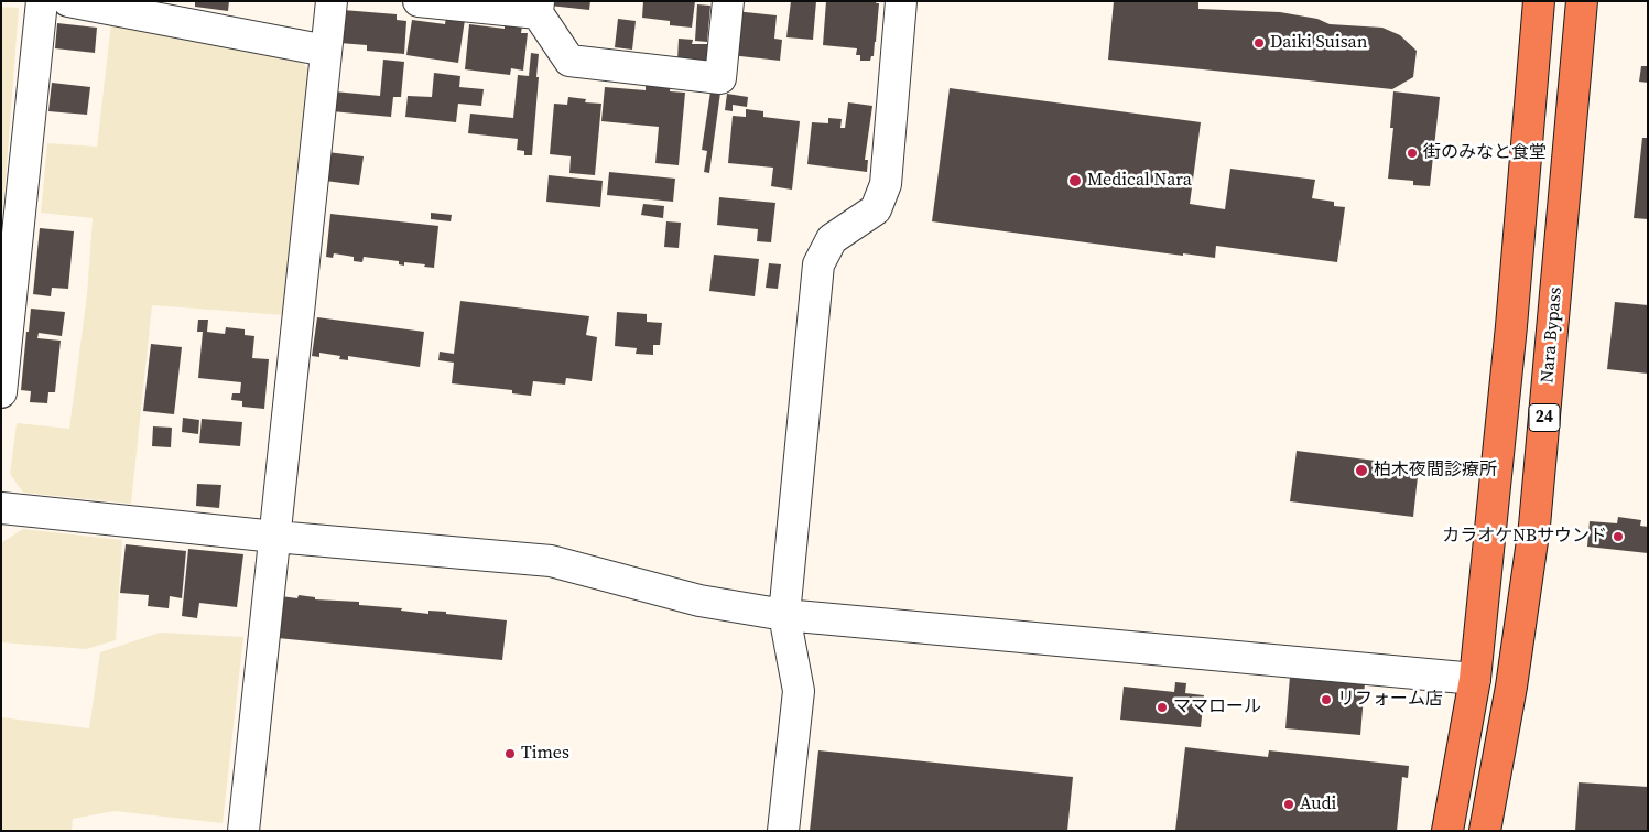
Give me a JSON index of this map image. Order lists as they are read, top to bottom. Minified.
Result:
{"streets":{"highway":["Nara Bypass","24"]},"places":["Daiki Suisan","街のみなと食堂","Medical Nara","柏木夜間診療所","カラオケNBサウンド","リフォーム店","ママロール","Times","Audi"]}
